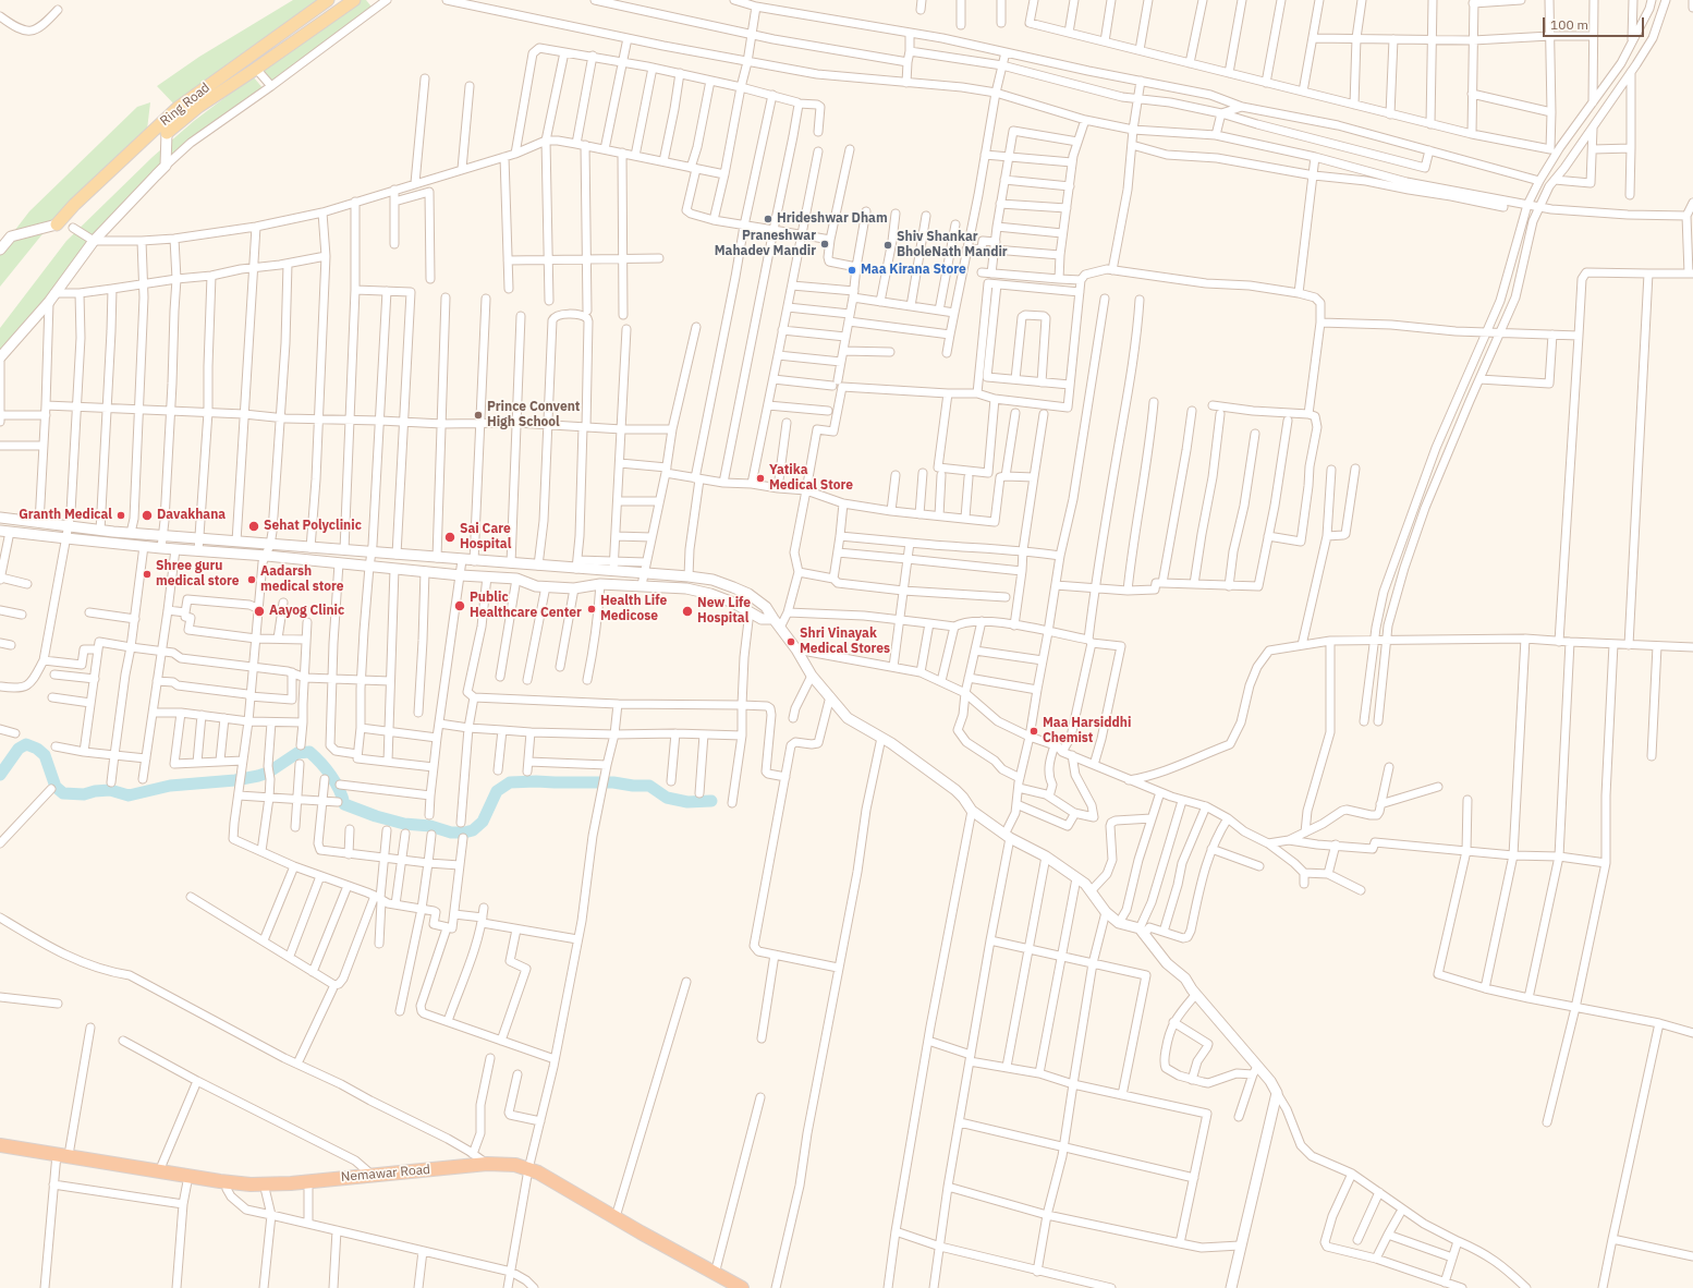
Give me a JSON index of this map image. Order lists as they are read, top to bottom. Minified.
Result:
{"streets":{"highway":["Nemawar Road"],"main road":["Ring Road"]},"places":["Hrideshwar Dham","Praneshwar Mahadev Mandir","Shiv Shankar BholeNath Mandir","Maa Kirana Store","Prince Convent High School","Yatika Medical Store","Granth Medical","Davakhana","Sehat Polyclinic","Sai Care Hospital","Shree guru medical store","Aadarsh medical store","Public Healthcare Center","Health Life Medicose","Aayog Clinic","New Life Hospital","Shri Vinayak Medical Stores","Maa Harsiddhi Chemist"],"scale_bar":"100 m"}
